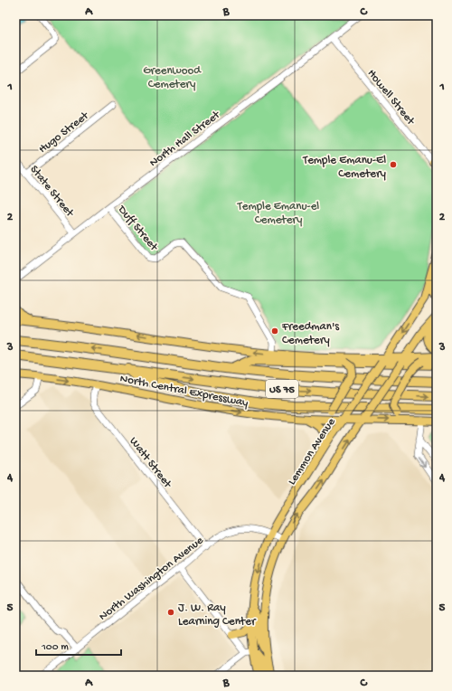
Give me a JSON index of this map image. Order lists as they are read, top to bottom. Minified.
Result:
{"streets":{"highway":["North Central Expressway","US 75"],"main road":["Lemmon Avenue"],"street":["Howell Street","Hugo Street","North Hall Street","State Street","Duff Street","Watt Street","North Washington Avenue"]},"crossings":[["Howell Street","North Hall Street"],["Hugo Street","State Street"],["North Hall Street","State Street"],["North Hall Street","Duff Street"],["North Central Expressway","Lemmon Avenue"],["North Central Expressway","Watt Street"],["Lemmon Avenue","North Washington Avenue"],["Watt Street","North Washington Avenue"]],"parks":["Greenwood Cemetery","Temple Emanu-el Cemetery"],"places":["Temple Emanu-El Cemetery","Freedman's Cemetery","J. W. Ray Learning Center"],"scale_bar":"100 m","grid":{"columns":["A","B","C"],"rows":["1","2","3","4","5"]}}
